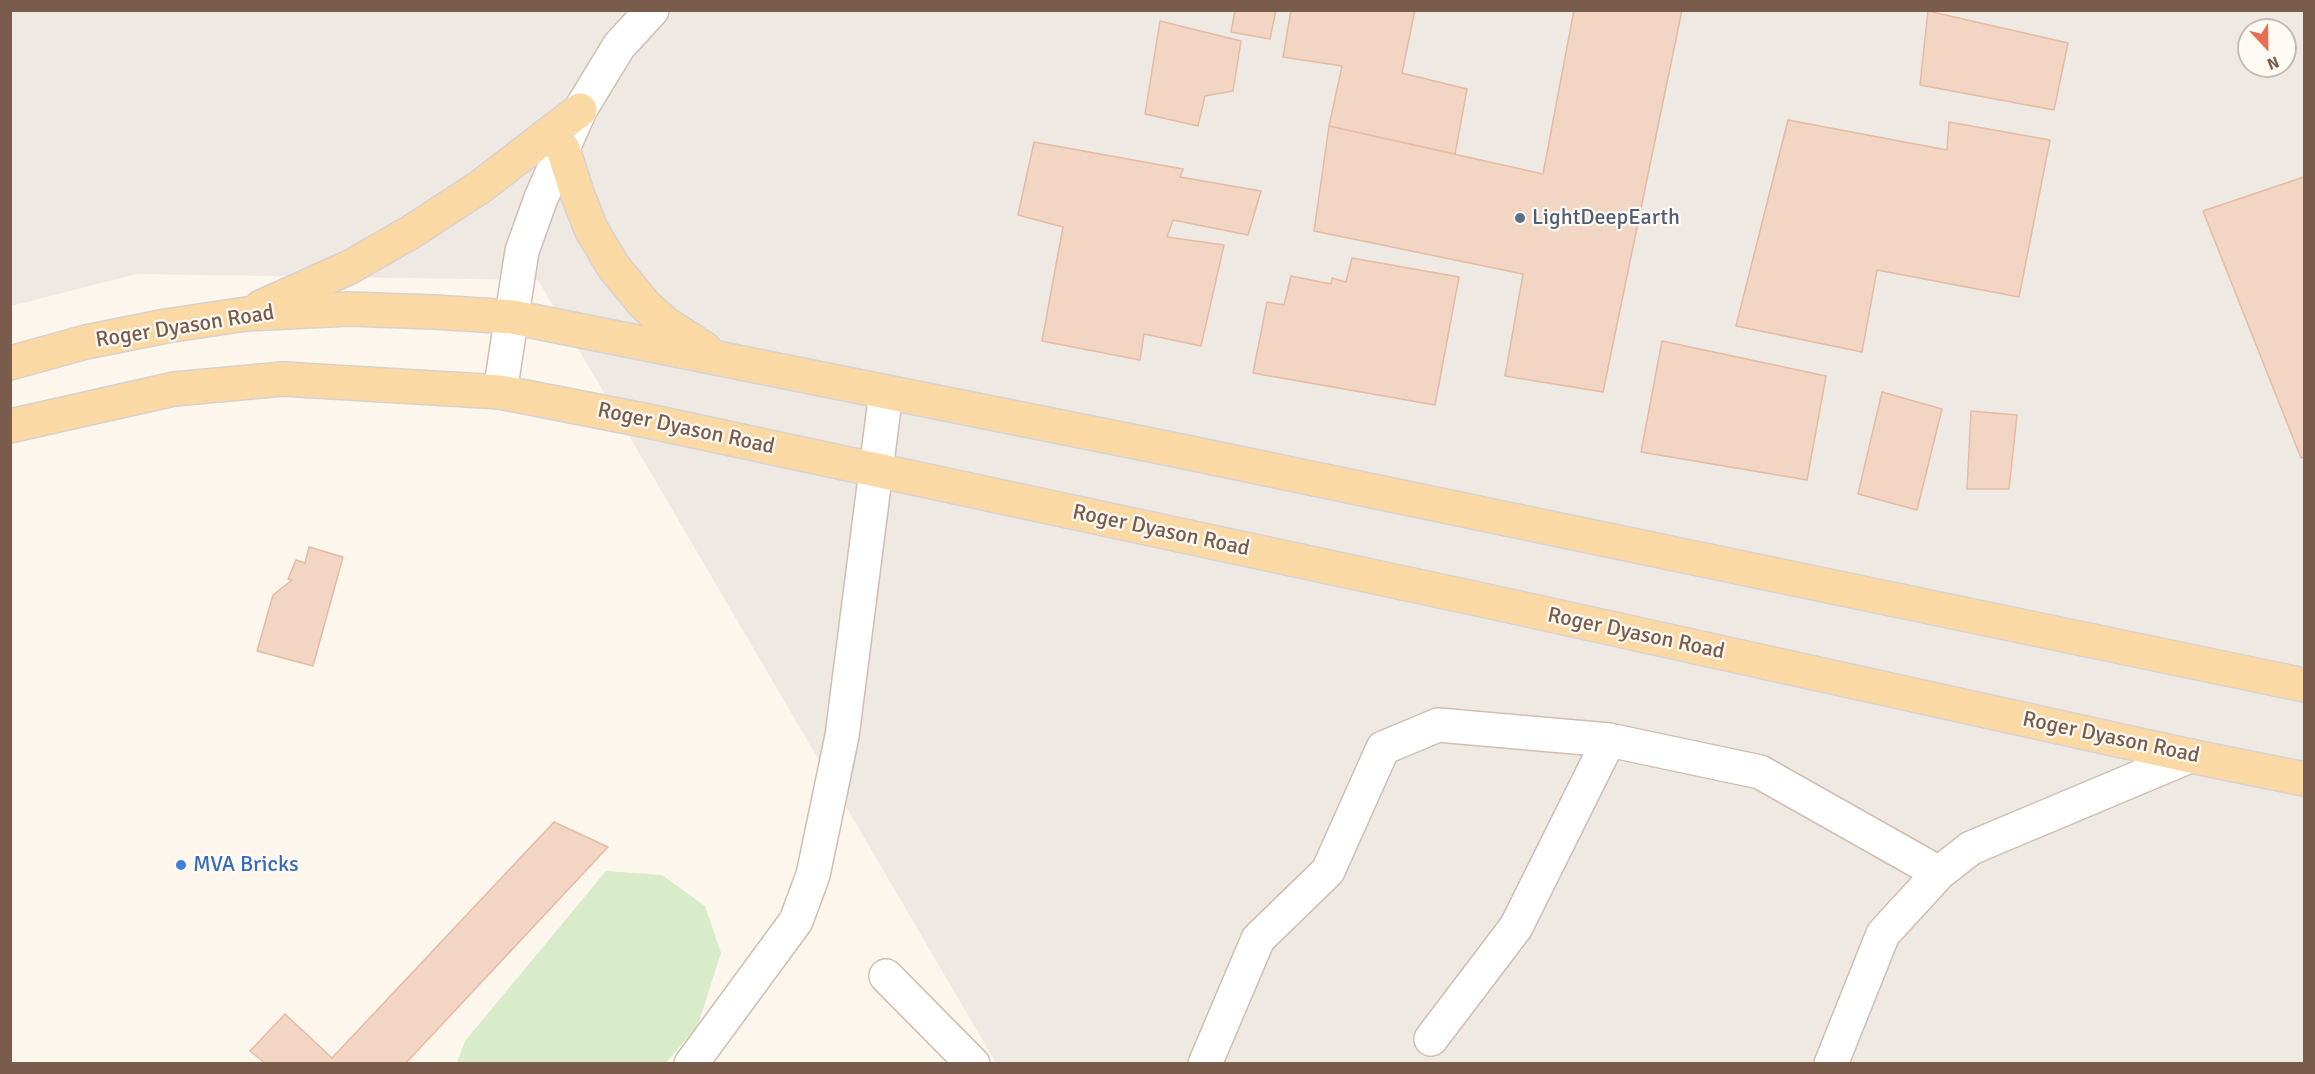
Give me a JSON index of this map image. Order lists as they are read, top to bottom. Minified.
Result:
{"streets":{"main road":["Roger Dyason Road"]},"places":["LightDeepEarth","MVA Bricks"],"north":"bottom"}
